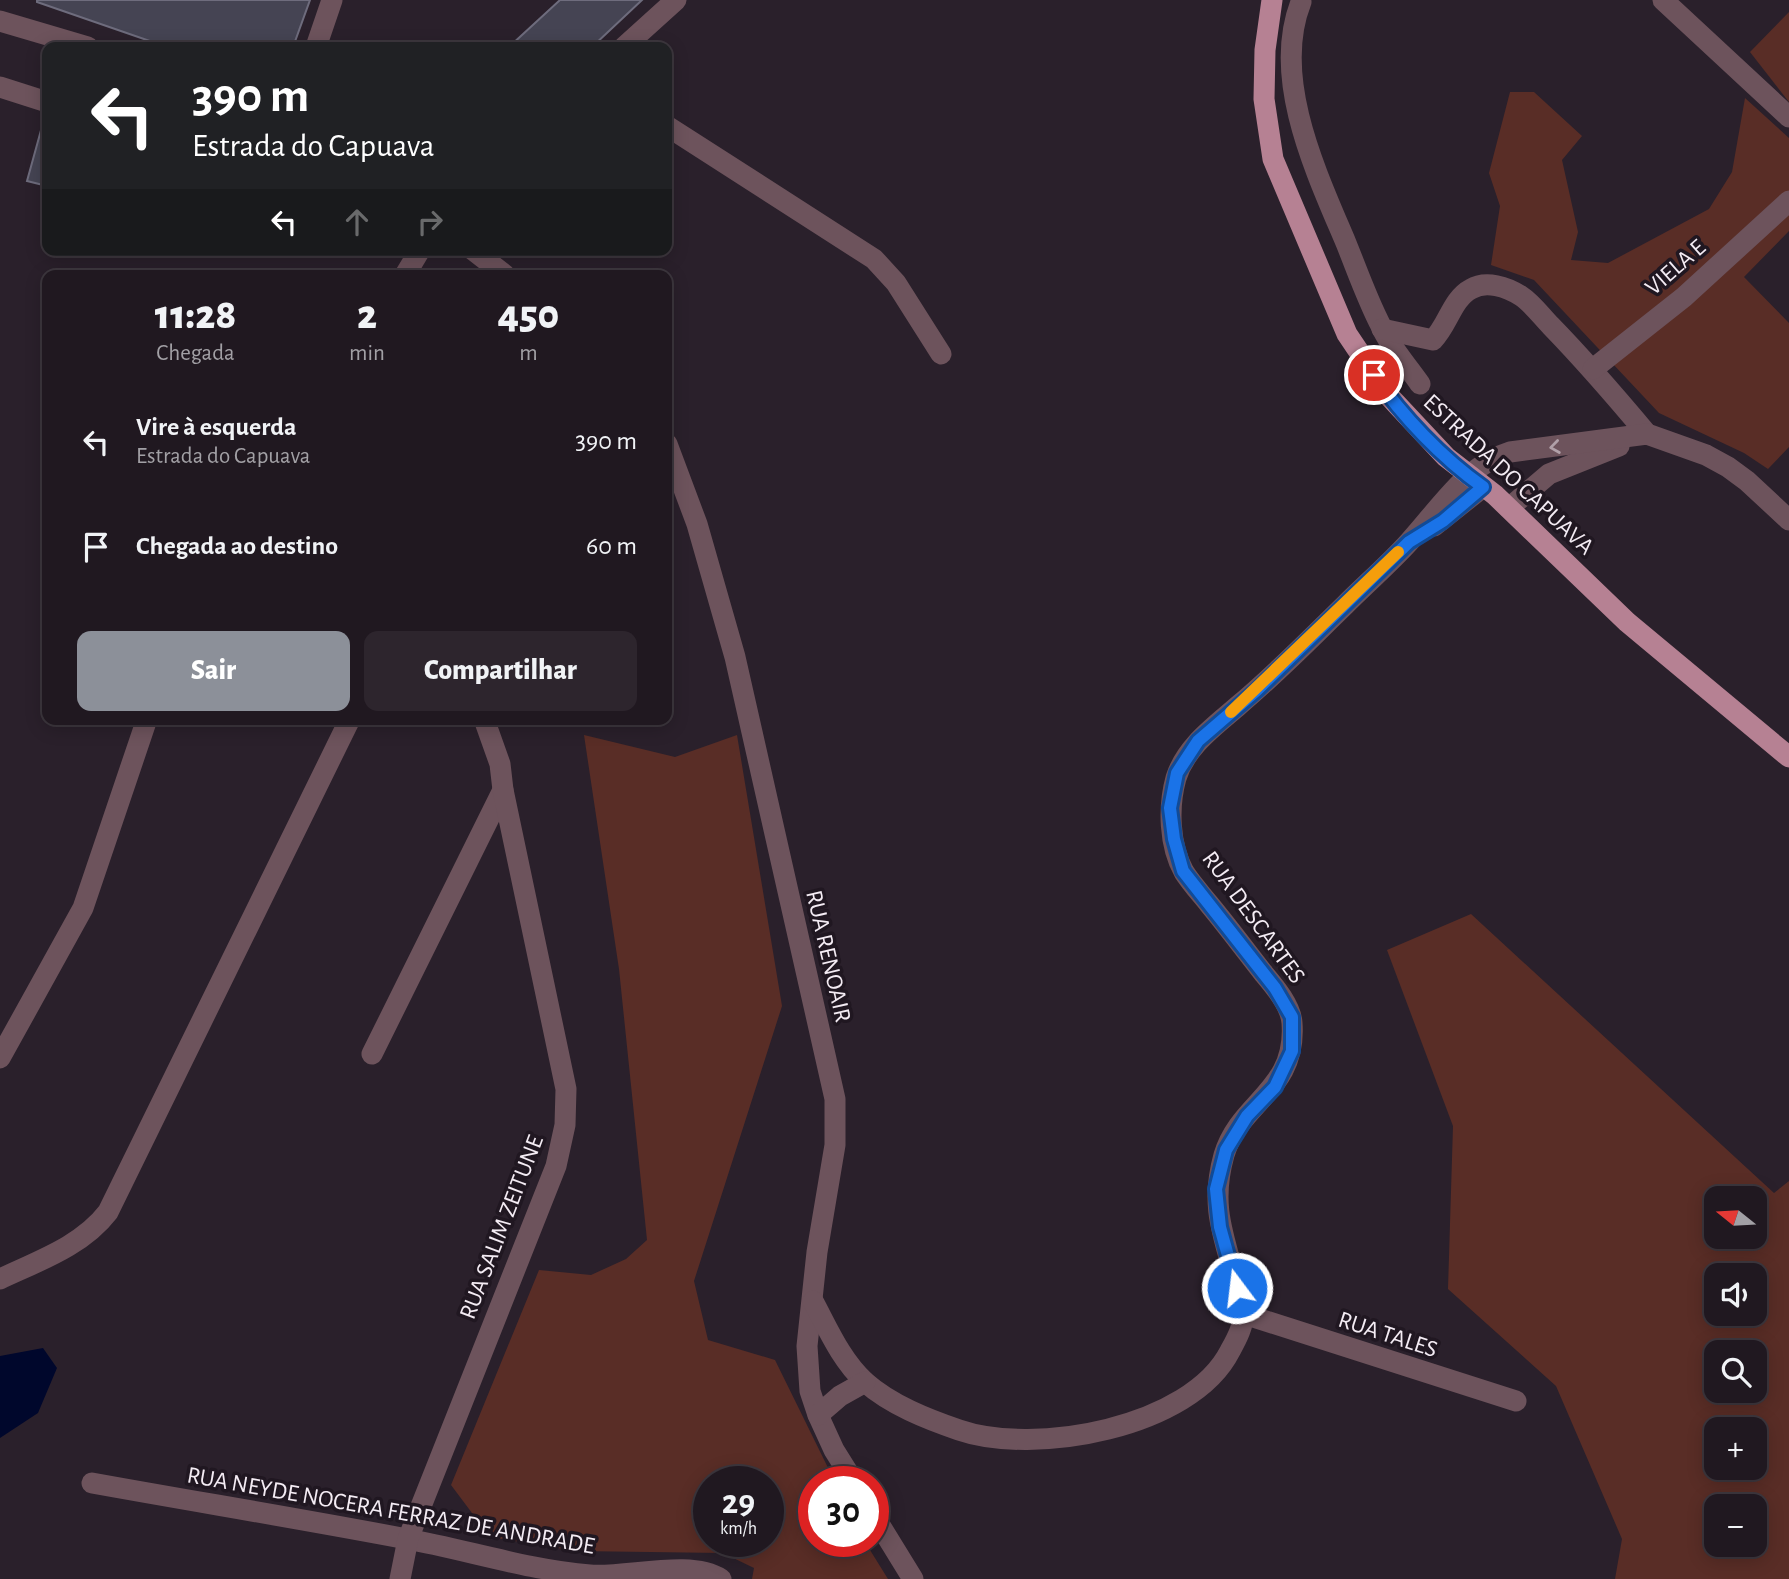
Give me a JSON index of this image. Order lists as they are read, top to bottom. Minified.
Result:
{"streets":{"main road":["ESTRADA DO CAPUAVA"],"street":["VIELA E","RUA DESCARTES","RUA RENOAIR","RUA SALIM ZEITUNE","RUA TALES","RUA NEYDE NOCERA FERRAZ DE ANDRADE"]},"crossings":[["ESTRADA DO CAPUAVA","RUA DESCARTES"],["RUA DESCARTES","RUA TALES"],["RUA SALIM ZEITUNE","RUA NEYDE NOCERA FERRAZ DE ANDRADE"]],"north":"left","page":{"turn":["390 m","Estrada do Capuava"],"eta":["11:28","Chegada","2","min","450","m"],"list":[{"name":"Vire à esquerda","note":"Estrada do Capuava","value":"390 m"},{"name":"Chegada ao destino","value":"60 m"}],"buttons":["Sair","Compartilhar"],"map_buttons":["+","−"],"speed":"29 km/h","limit":"30"}}
